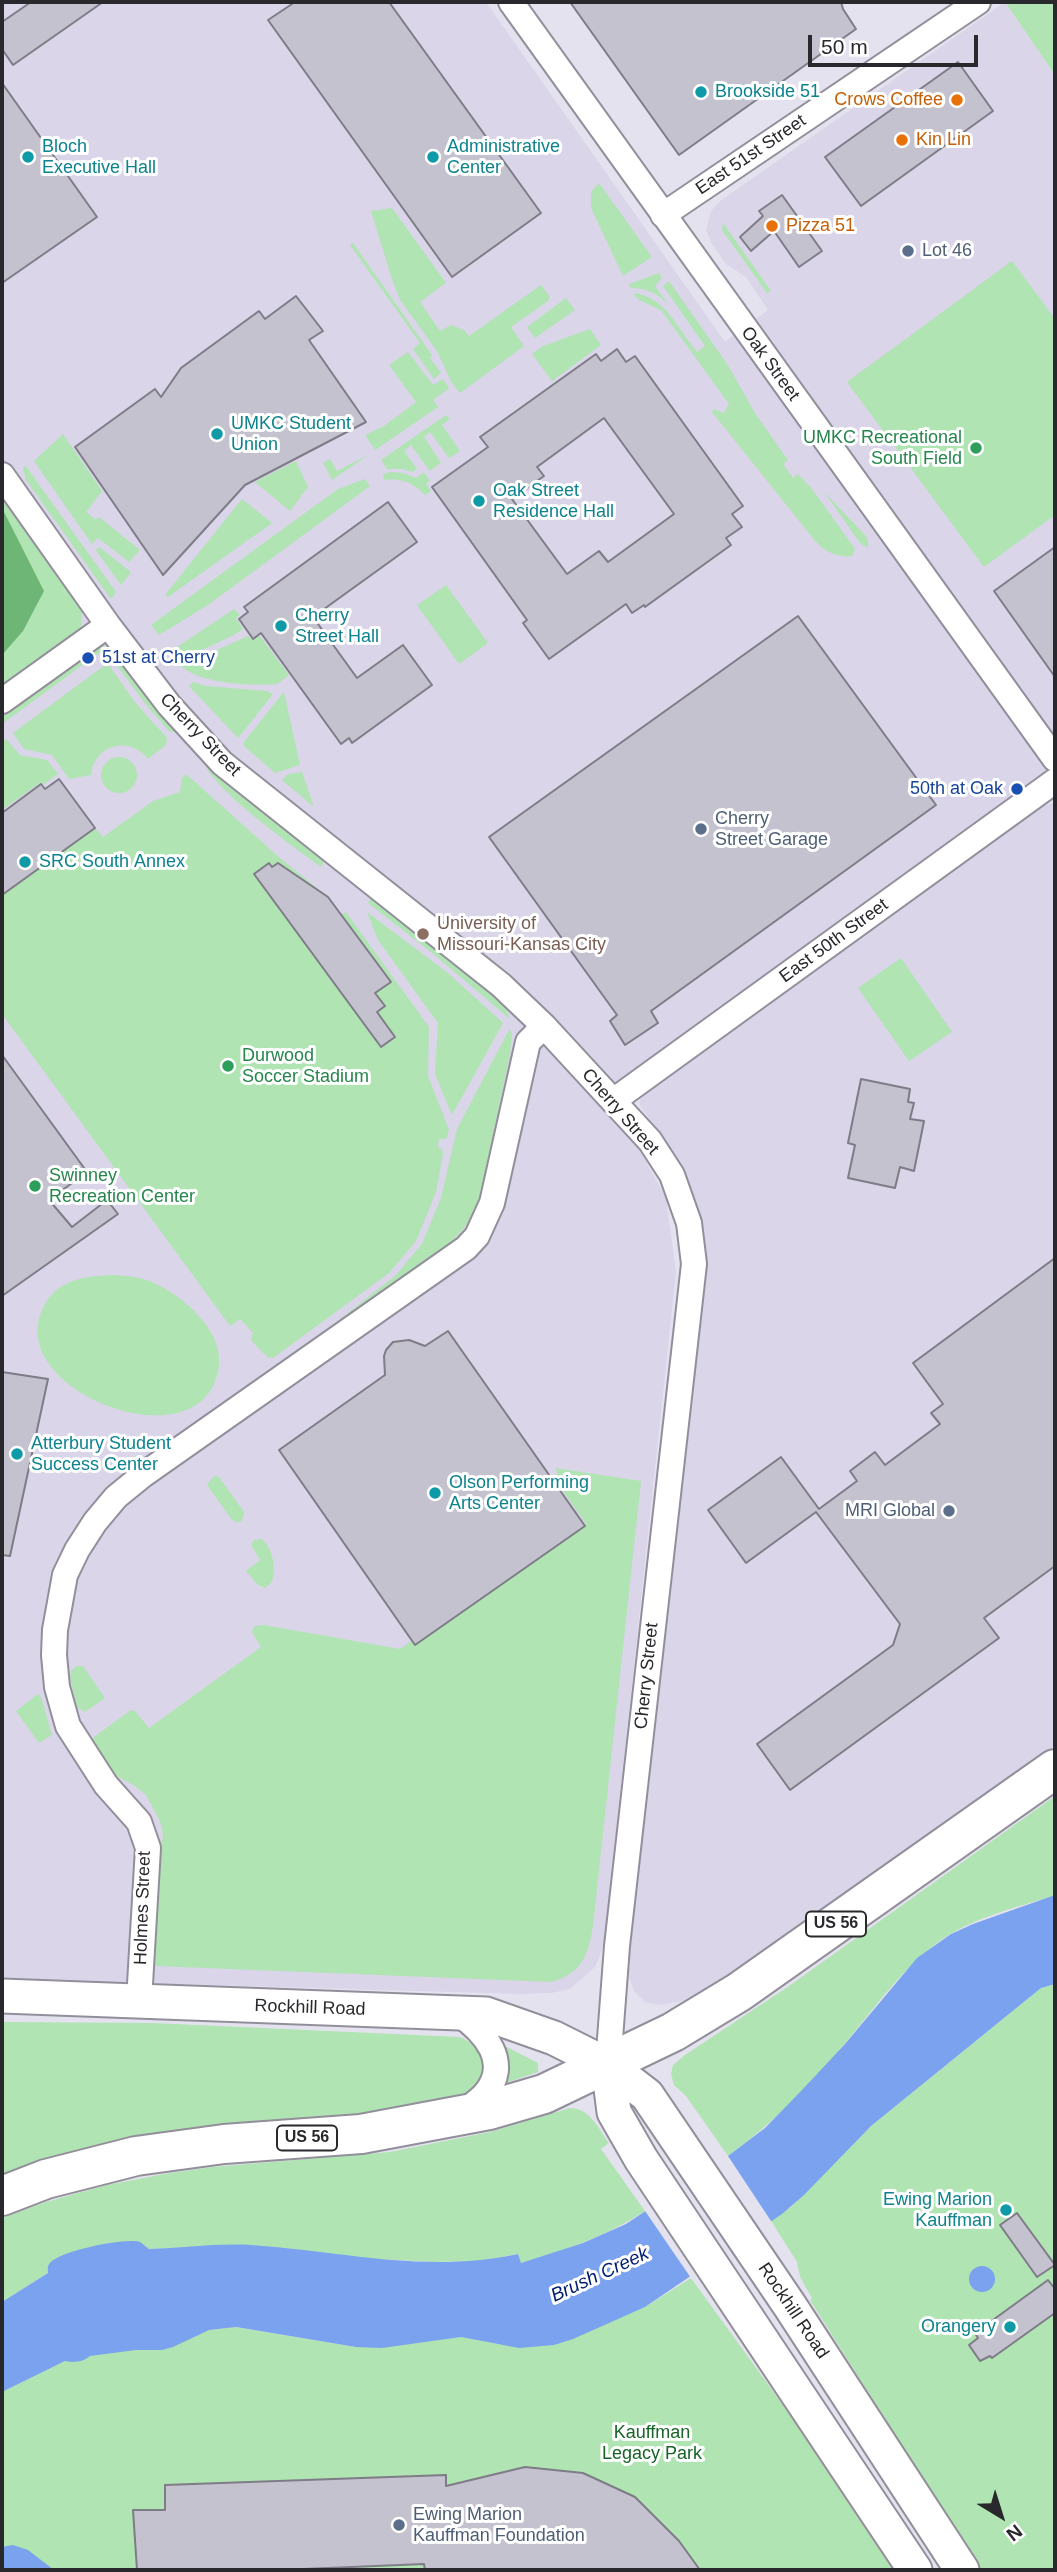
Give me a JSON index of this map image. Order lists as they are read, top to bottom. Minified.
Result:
{"streets":{"highway":["US 56"],"main road":["Rockhill Road"],"street":["East 51st Street","Oak Street","Cherry Street","East 50th Street","Holmes Street"]},"crossings":[["East 51st Street","Oak Street"],["Cherry Street","East 50th Street"],["Cherry Street","Holmes Street"],["Cherry Street","US 56"],["Cherry Street","Rockhill Road"],["Holmes Street","Rockhill Road"],["US 56","Rockhill Road"]],"water":["Brush Creek"],"parks":["Kauffman Legacy Park"],"places":["Brookside 51","Crows Coffee","Kin Lin","Bloch Executive Hall","Administrative Center","Pizza 51","Lot 46","UMKC Student Union","UMKC Recreational South Field","Oak Street Residence Hall","Cherry Street Hall","51st at Cherry","50th at Oak","Cherry Street Garage","SRC South Annex","University of Missouri-Kansas City","Durwood Soccer Stadium","Swinney Recreation Center","Atterbury Student Success Center","Olson Performing Arts Center","MRI Global","Ewing Marion Kauffman","Orangery","Ewing Marion Kauffman Foundation"],"scale_bar":"50 m","north":"bottom right"}
